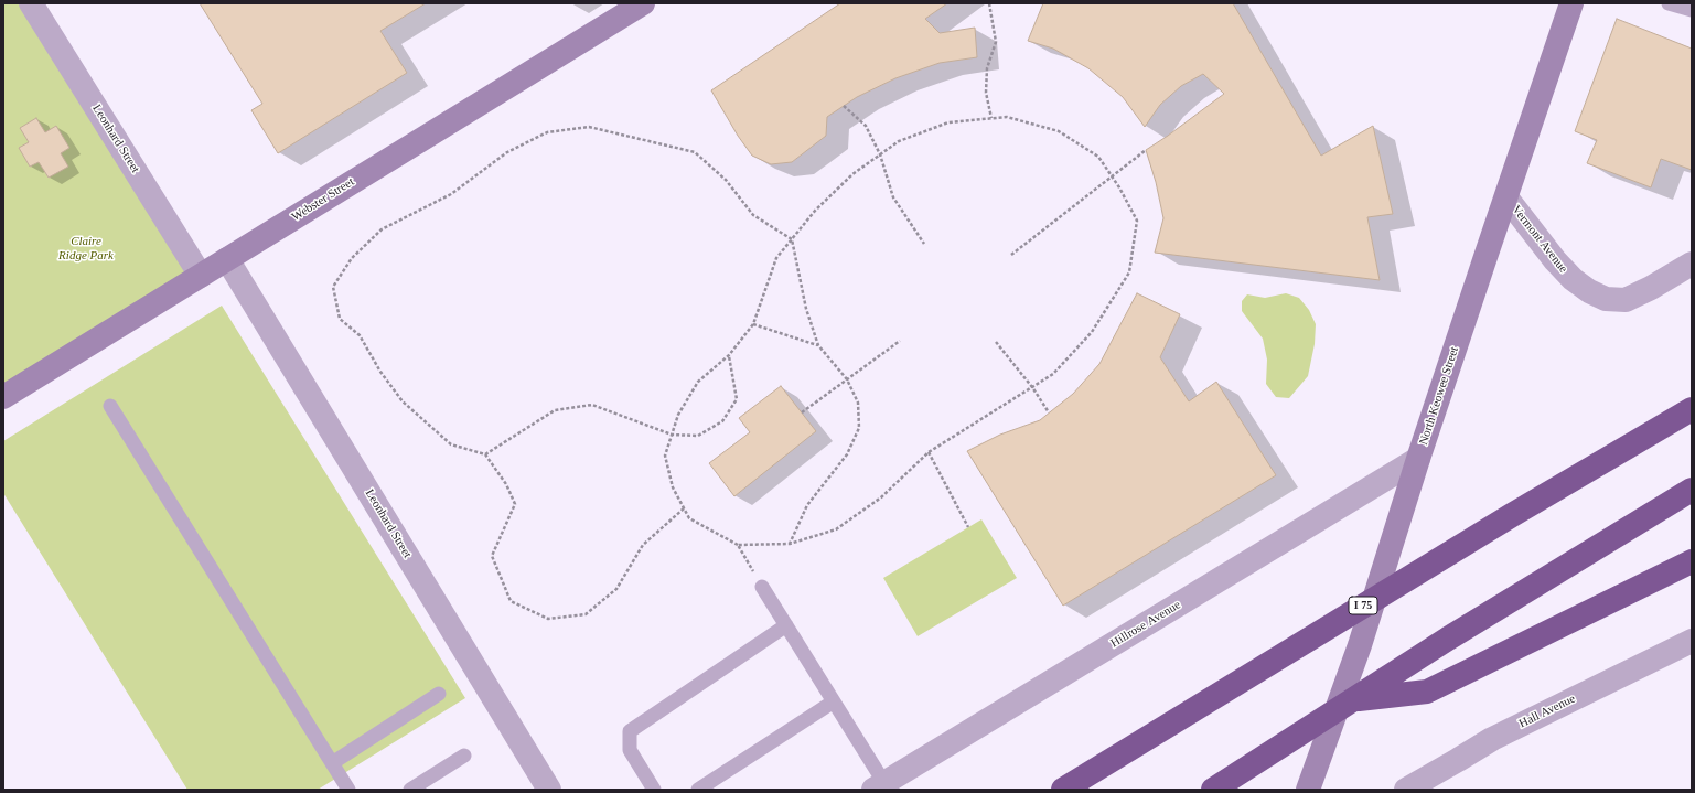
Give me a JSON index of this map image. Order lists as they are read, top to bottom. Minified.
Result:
{"streets":{"highway":["I 75"],"main road":["Webster Street","North Keowee Street"],"street":["Leonhard Street","Vermont Avenue","Hillrose Avenue","Hall Avenue"]},"crossings":[["Leonhard Street","Webster Street"],["Vermont Avenue","North Keowee Street"],["North Keowee Street","Hillrose Avenue"]],"parks":["Claire Ridge Park"]}
